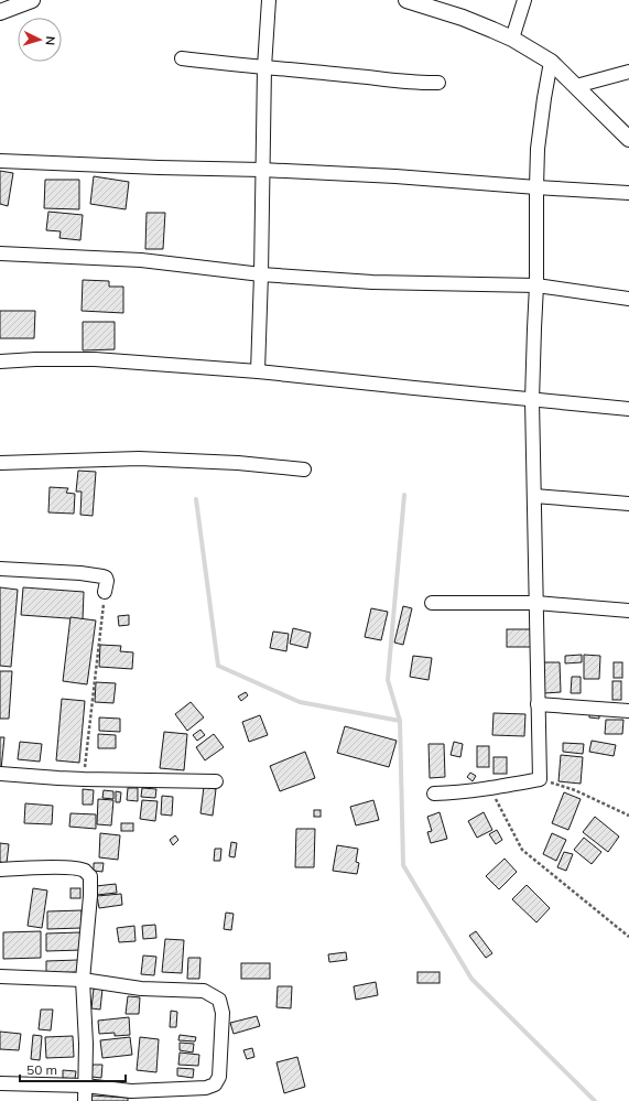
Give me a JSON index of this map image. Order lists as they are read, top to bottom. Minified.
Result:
{"scale_bar":"50 m","north":"right"}
